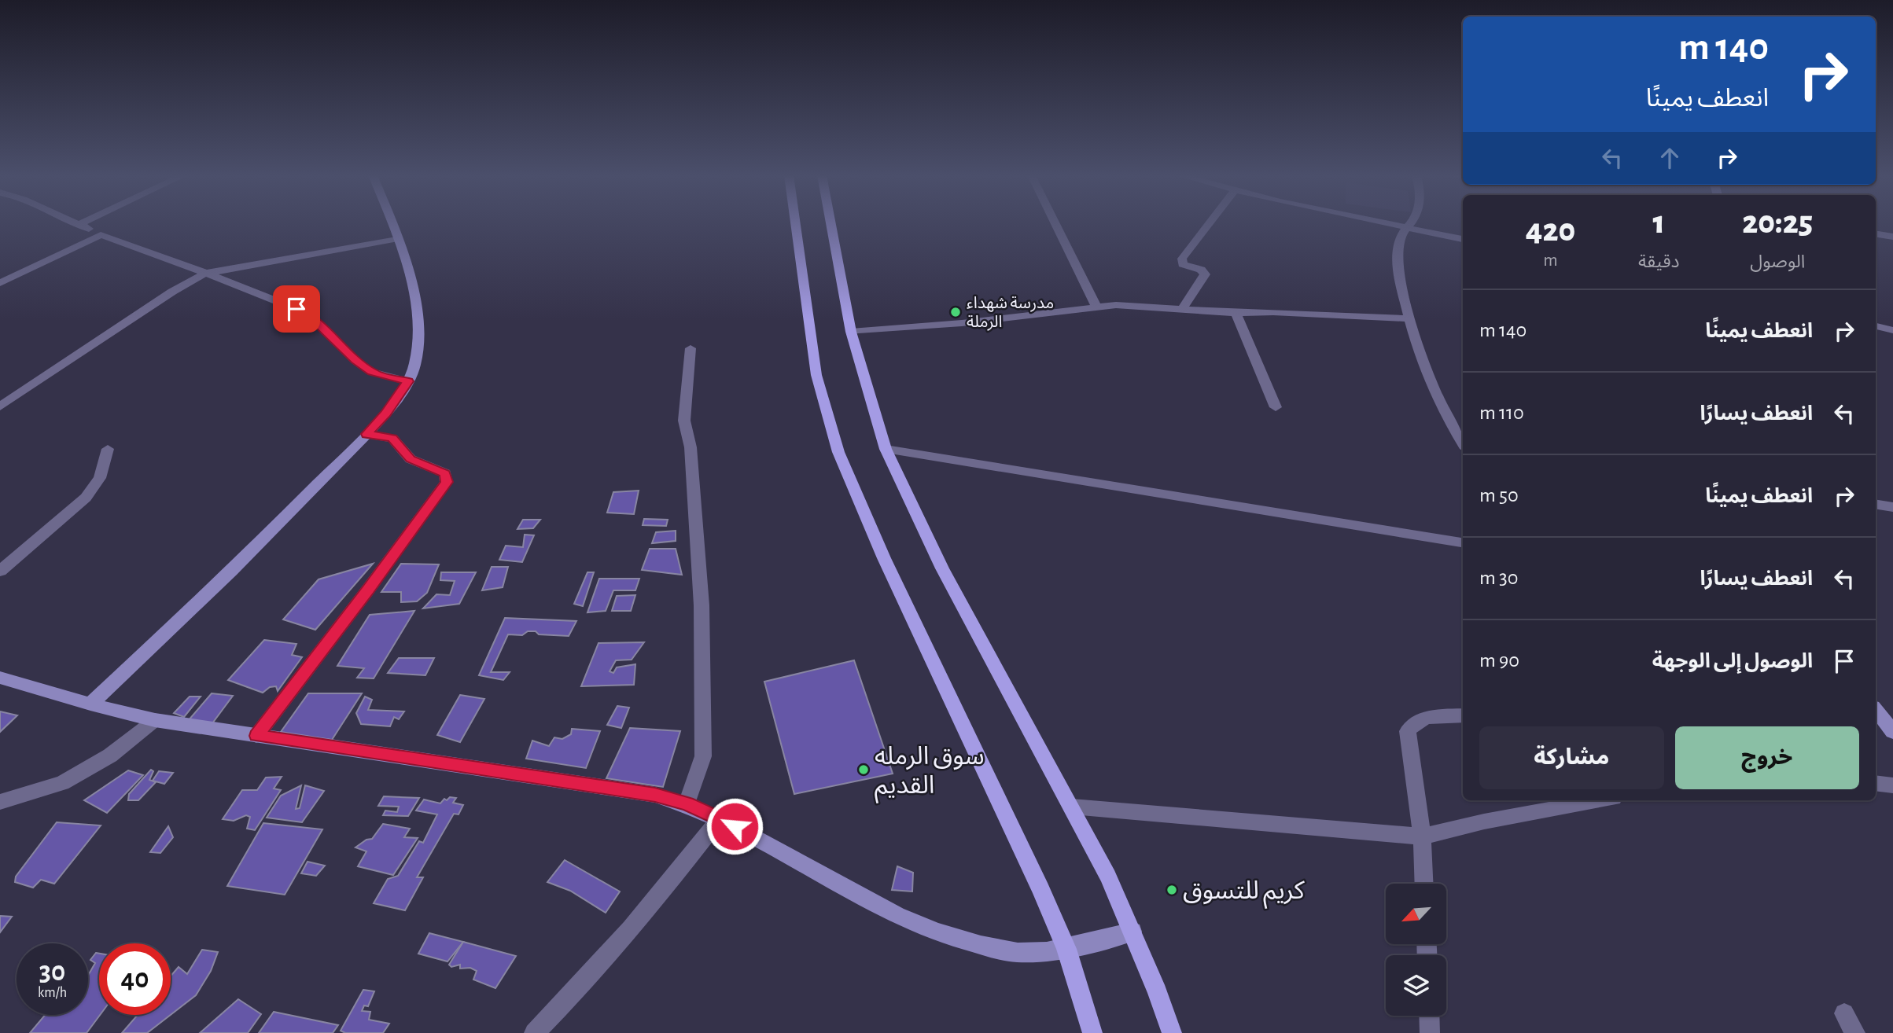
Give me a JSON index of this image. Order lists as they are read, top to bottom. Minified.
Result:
{"places":["مدرسة شهداء الرملة","سوق الرمله القديم","كريم للتسوق"],"north":"bottom left","page":{"turn":["140 m","انعطف يمينًا"],"eta":["20:25","الوصول","1","دقيقة","420","m"],"list":[{"name":"انعطف يمينًا","value":"140 m"},{"name":"انعطف يسارًا","value":"110 m"},{"name":"انعطف يمينًا","value":"50 m"},{"name":"انعطف يسارًا","value":"30 m"},{"name":"الوصول إلى الوجهة","value":"90 m"}],"buttons":["خروج","مشاركة"],"speed":"30 km/h","limit":"40"}}
